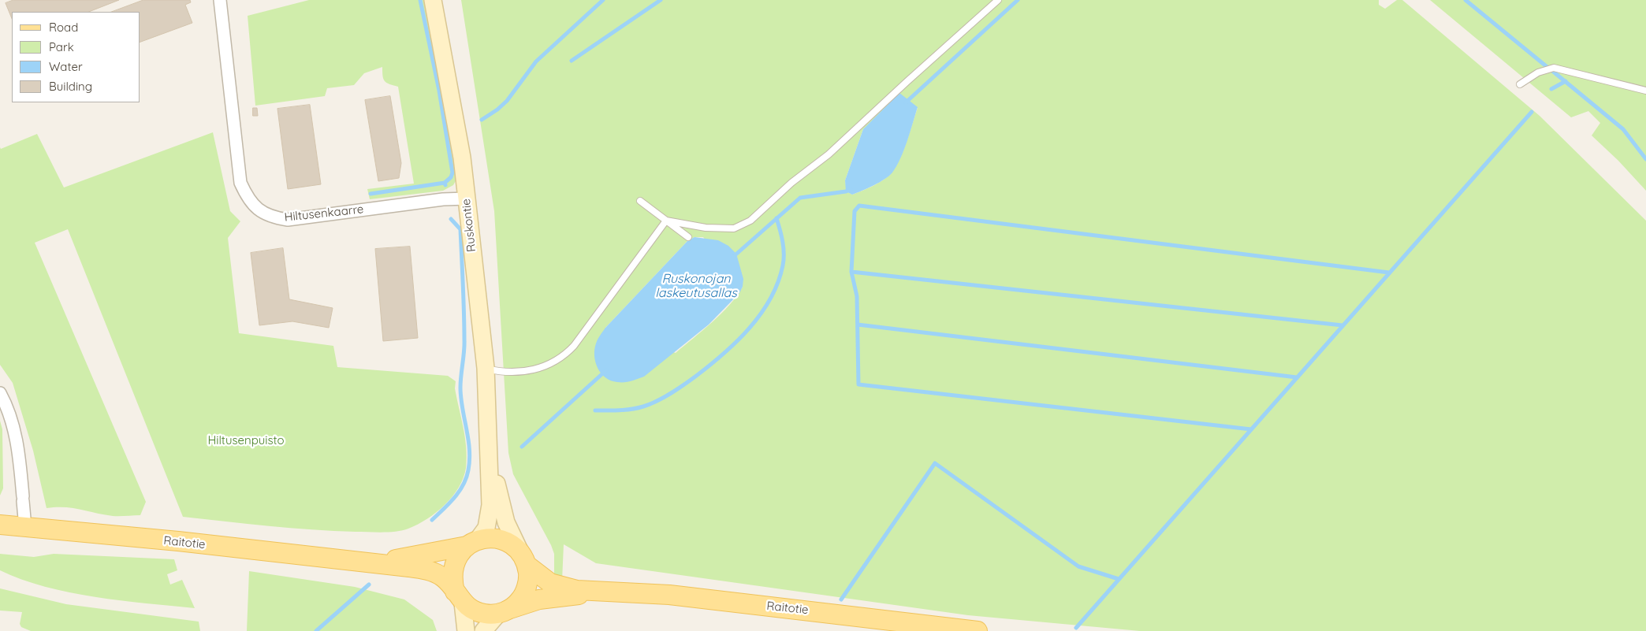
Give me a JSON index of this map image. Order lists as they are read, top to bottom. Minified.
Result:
{"streets":{"main road":["Ruskontie","Raitotie"],"street":["Hiltusenkaarre"]},"crossings":[["Hiltusenkaarre","Ruskontie"],["Ruskontie","Raitotie"]],"water":["Ruskonojan laskeutusallas"],"parks":["Hiltusenpuisto"],"legend":["Road","Park","Water","Building"]}
